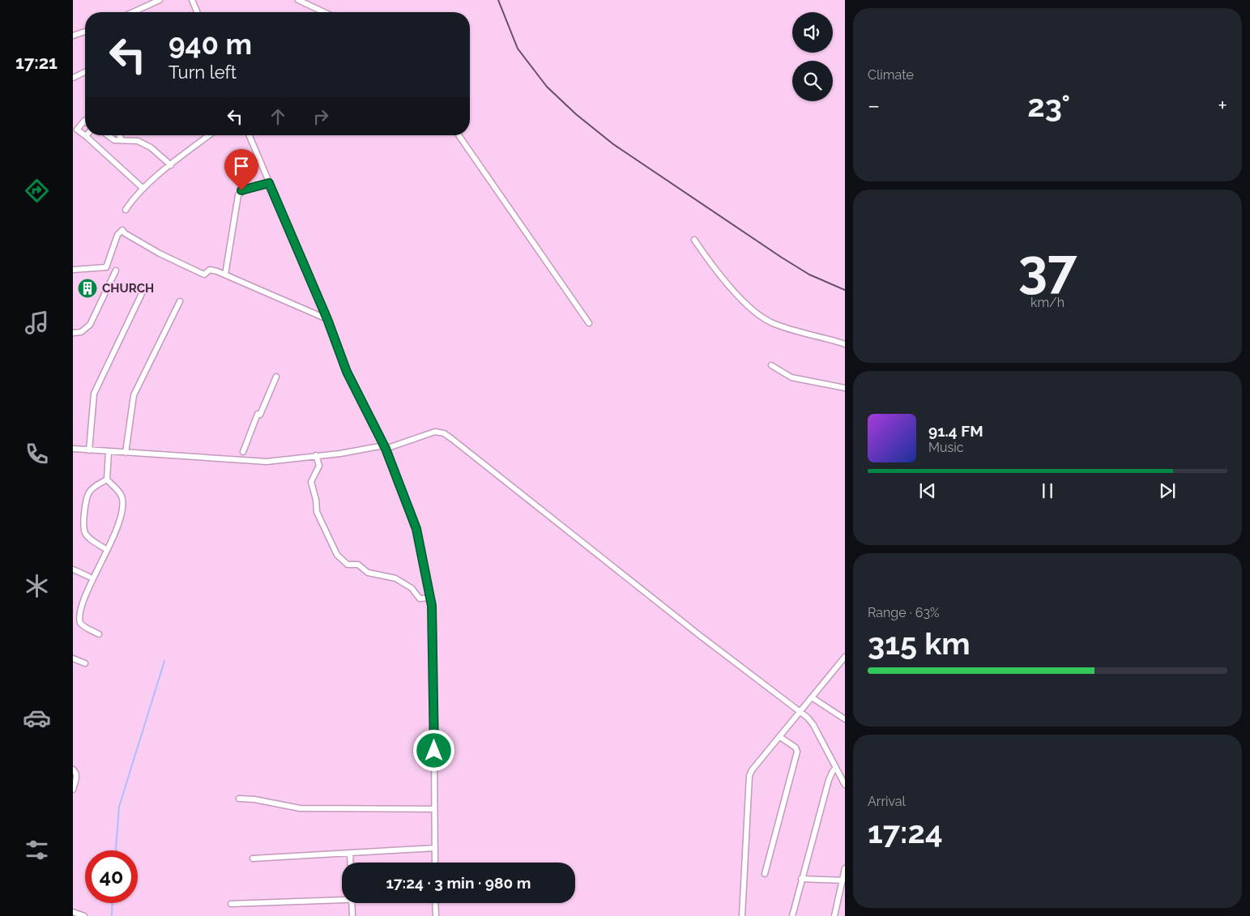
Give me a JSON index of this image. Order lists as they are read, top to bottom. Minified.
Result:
{"places":{"building":["CHURCH"]},"page":{"tabs":"17:21","tile":["Climate",["37","km/h"],["Range · 63%","315 km"],["Arrival","17:24"]],"turn":["940 m","Turn left"],"heat":["−","23°","+"],"song":["91.4 FM","Music"],"limit":"40","trip":"17:24 · 3 min · 980 m"}}
